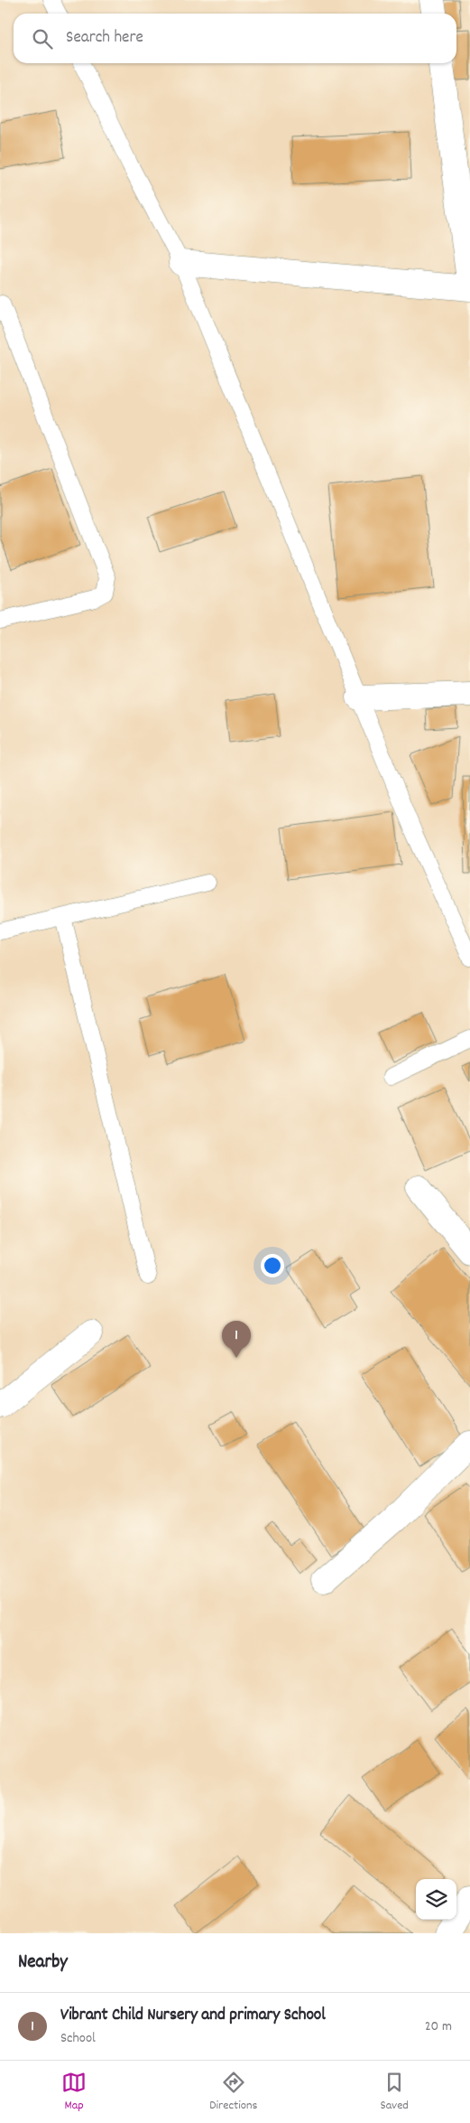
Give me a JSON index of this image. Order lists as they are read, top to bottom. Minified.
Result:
{"page":{"search":"Search here","pins":"1","heading":"Nearby","list":[{"mark":"1","name":"Vibrant Child Nursery and primary School","note":"School","value":"20 m"}],"nav":["Map","Directions","Saved"]}}
